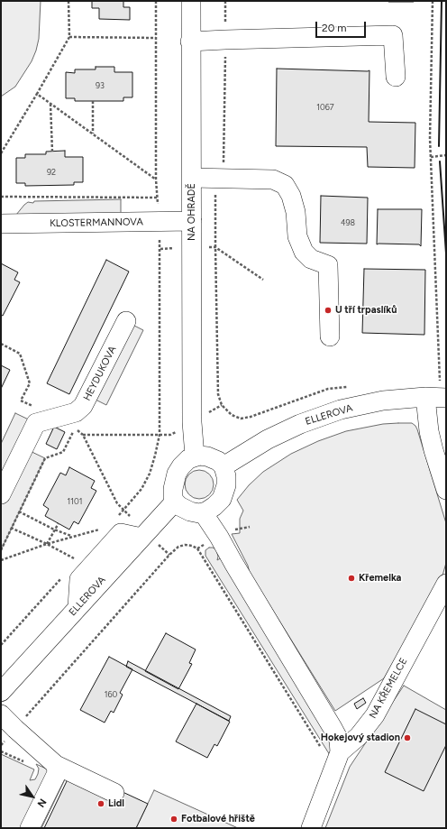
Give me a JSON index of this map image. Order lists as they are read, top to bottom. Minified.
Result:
{"streets":{"street":["NA OHRADĚ","KLOSTERMANNOVA","HEYDUKOVA","ELLEROVA","NA KŘEMELCE"]},"crossings":[["NA OHRADĚ","KLOSTERMANNOVA"],["NA OHRADĚ","ELLEROVA"]],"places":["U tří trpaslíků","Křemelka","Hokejový stadion","Lidl","Fotbalové hřiště"],"house_numbers":["93","1067","92","498","1101","160"],"scale_bar":"20 m","north":"bottom right"}
